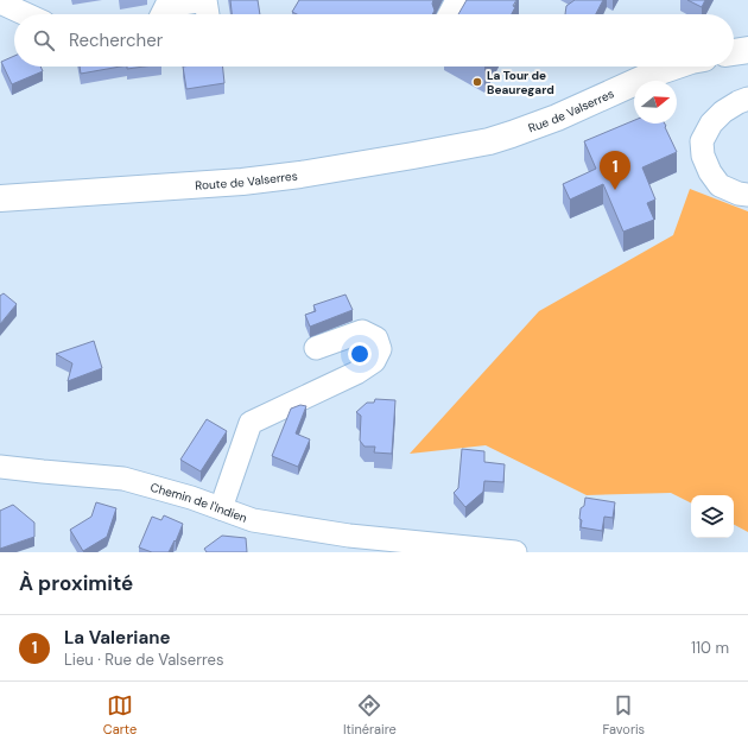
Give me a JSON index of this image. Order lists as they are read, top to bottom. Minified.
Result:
{"streets":{"street":["Rue de Valserres","Route de Valserres","Chemin de l'Indien"]},"crossings":[["Rue de Valserres","Route de Valserres"]],"places":["La Tour de Beauregard"],"north":"right","page":{"search":"Rechercher","pins":"1","heading":"À proximité","list":[{"mark":"1","name":"La Valeriane","note":"Lieu · Rue de Valserres","value":"110 m"}],"nav":["Carte","Itinéraire","Favoris"]}}
